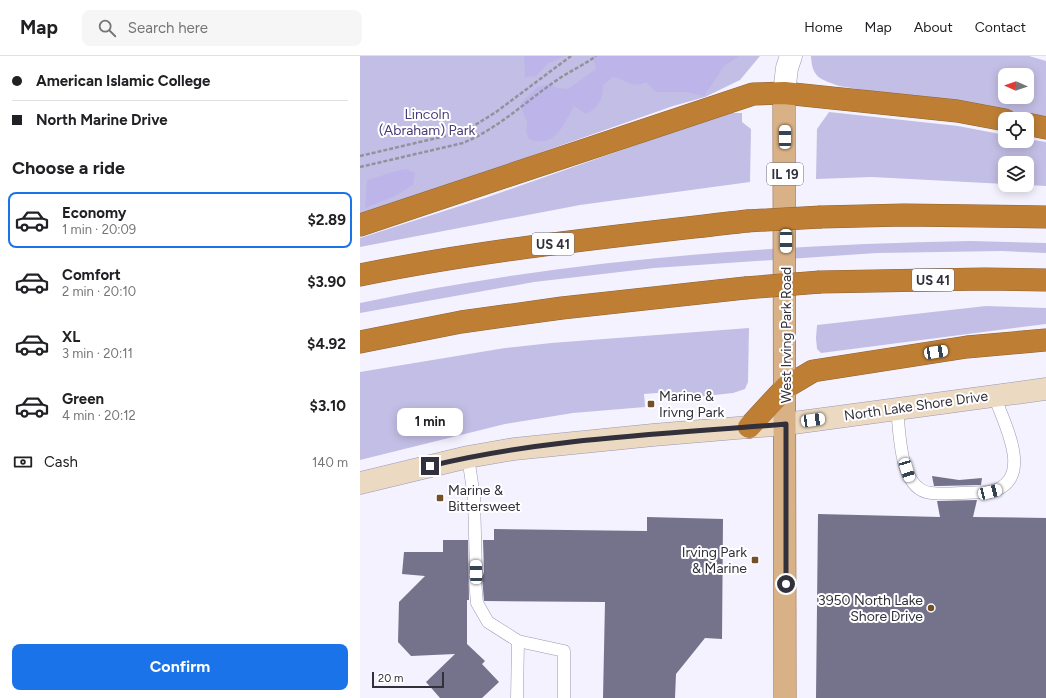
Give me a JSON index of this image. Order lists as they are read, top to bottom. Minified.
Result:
{"streets":{"highway":["US 41"],"main road":["IL 19","West Irving Park Road"],"street":["North Lake Shore Drive"]},"crossings":[["West Irving Park Road","North Lake Shore Drive"]],"parks":["Lincoln (Abraham) Park"],"places":{"transit":["Marine & Irivng Park","Marine & Bittersweet","Irving Park & Marine"],"other":["3950 North Lake Shore Drive"]},"scale_bar":"20 m","north":"left","page":{"header":"Map","search":"Search here","nav":["Home","Map","About","Contact"],"banner":["American Islamic College","North Marine Drive"],"heading":"Choose a ride","list":[{"name":"Economy","note":"1 min · 20:09","value":"$2.89"},{"name":"Comfort","note":"2 min · 20:10","value":"$3.90"},{"name":"XL","note":"3 min · 20:11","value":"$4.92"},{"name":"Green","note":"4 min · 20:12","value":"$3.10"}],"bubble":"1 min","pay":["Cash","140 m"],"buttons":"Confirm","scale":"20 m"}}
